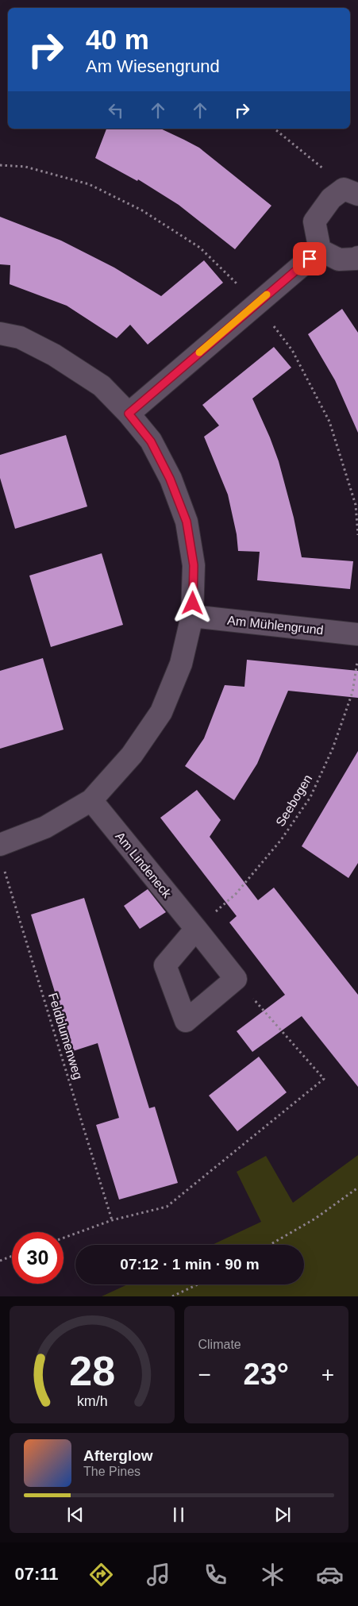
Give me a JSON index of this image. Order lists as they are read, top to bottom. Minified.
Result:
{"streets":{"street":["Am Mühlengrund","Am Lindeneck"],"path":["Seebogen","Feldblumenweg"]},"crossings":[["Seebogen","Am Lindeneck"]],"page":{"turn":["40 m","Am Wiesengrund"],"limit":"30","trip":"07:12 · 1 min · 90 m","tile":"Climate","heat":["−","23°","+"],"song":["Afterglow","The Pines"],"tabs":"07:11","gauge":["28","km/h"]}}
